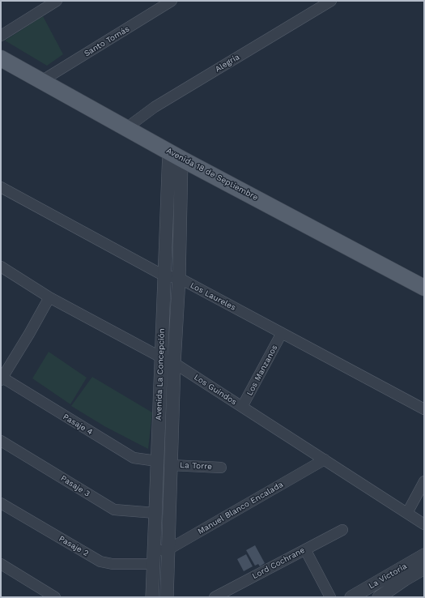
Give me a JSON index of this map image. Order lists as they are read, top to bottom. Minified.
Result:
{"streets":{"main road":["Avenida 18 de Septiembre"],"street":["Santo Tomás","Alegría","Los Laureles","Los Manzanos","Avenida La Concepción","Los Guindos","Pasaje 4","La Torre","Pasaje 3","Manuel Blanco Encalada","Pasaje 2","Lord Cochrane","La Victoria"]},"crossings":[["Santo Tomás","Avenida 18 de Septiembre"],["Alegría","Avenida 18 de Septiembre"],["Avenida 18 de Septiembre","Avenida La Concepción"],["Los Laureles","Los Manzanos"],["Los Laureles","Avenida La Concepción"],["Los Manzanos","Los Guindos"],["Avenida La Concepción","Los Guindos"],["Avenida La Concepción","Pasaje 4"],["Avenida La Concepción","La Torre"],["Avenida La Concepción","Pasaje 3"],["Avenida La Concepción","Manuel Blanco Encalada"],["Avenida La Concepción","Pasaje 2"],["Los Guindos","Manuel Blanco Encalada"]]}
